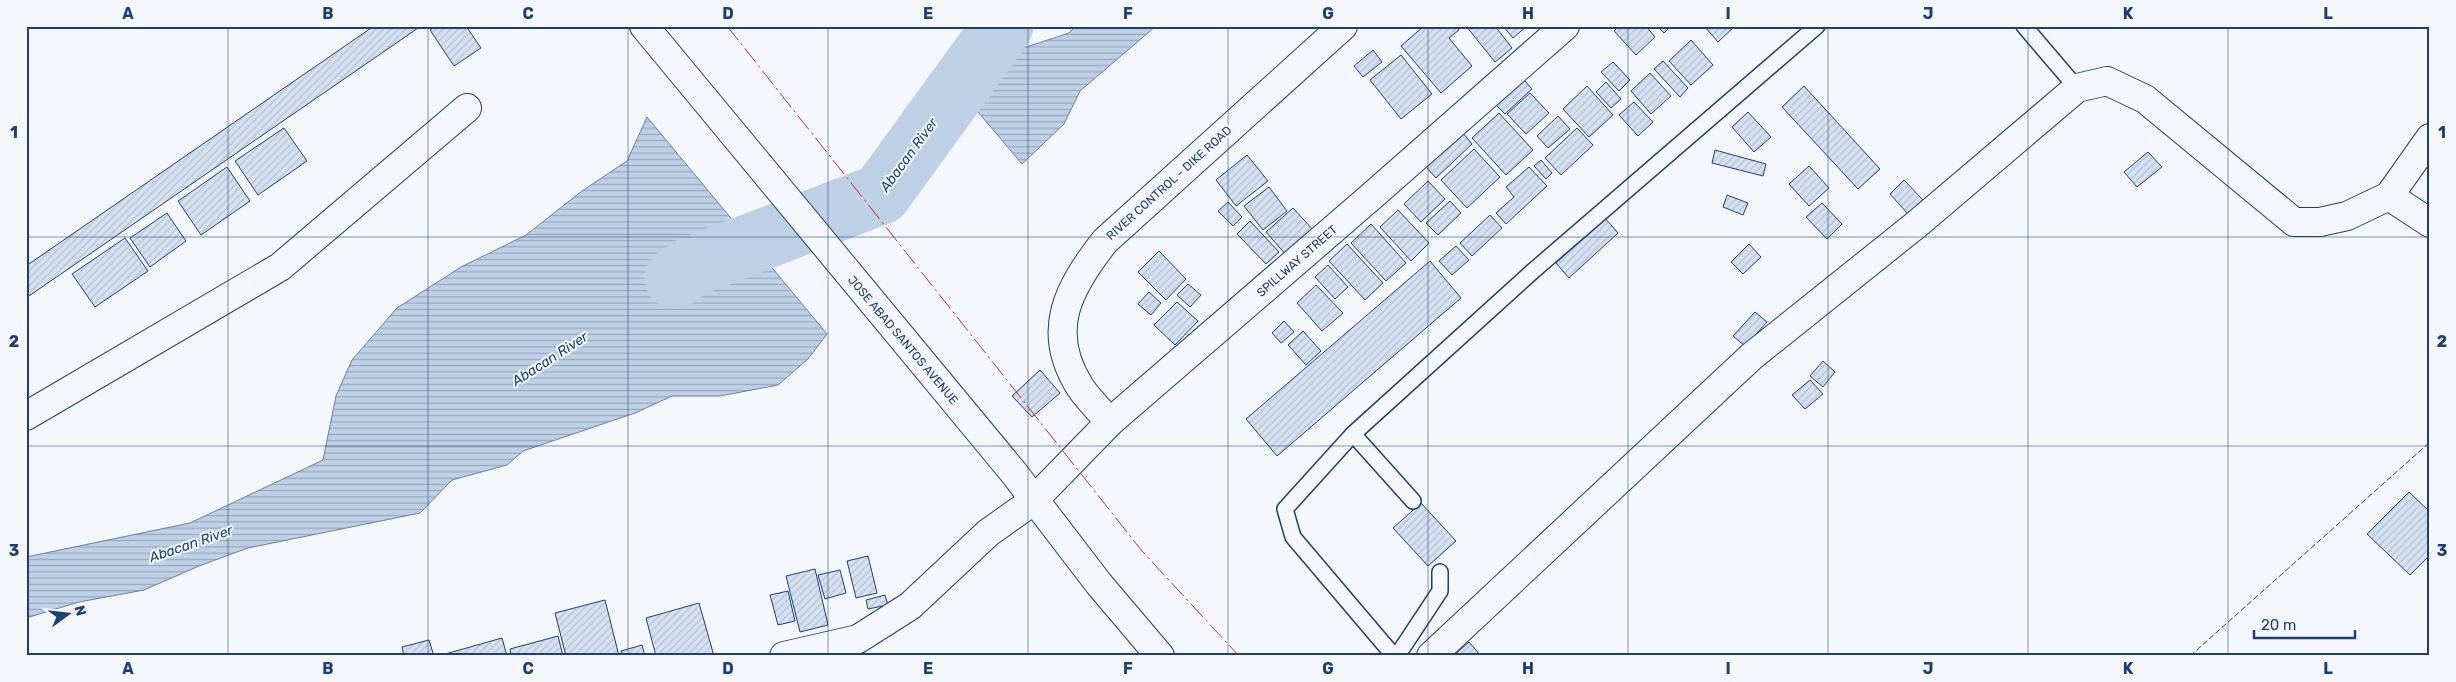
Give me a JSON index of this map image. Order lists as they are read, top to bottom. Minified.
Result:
{"streets":{"main road":["RIVER CONTROL - DIKE ROAD","SPILLWAY STREET","JOSE ABAD SANTOS AVENUE"]},"crossings":[["RIVER CONTROL - DIKE ROAD","SPILLWAY STREET"],["SPILLWAY STREET","JOSE ABAD SANTOS AVENUE"]],"water":["Abacan River"],"scale_bar":"20 m","north":"right","grid":{"columns":["A","B","C","D","E","F","G","H","I","J","K","L"],"rows":["1","2","3"]}}
